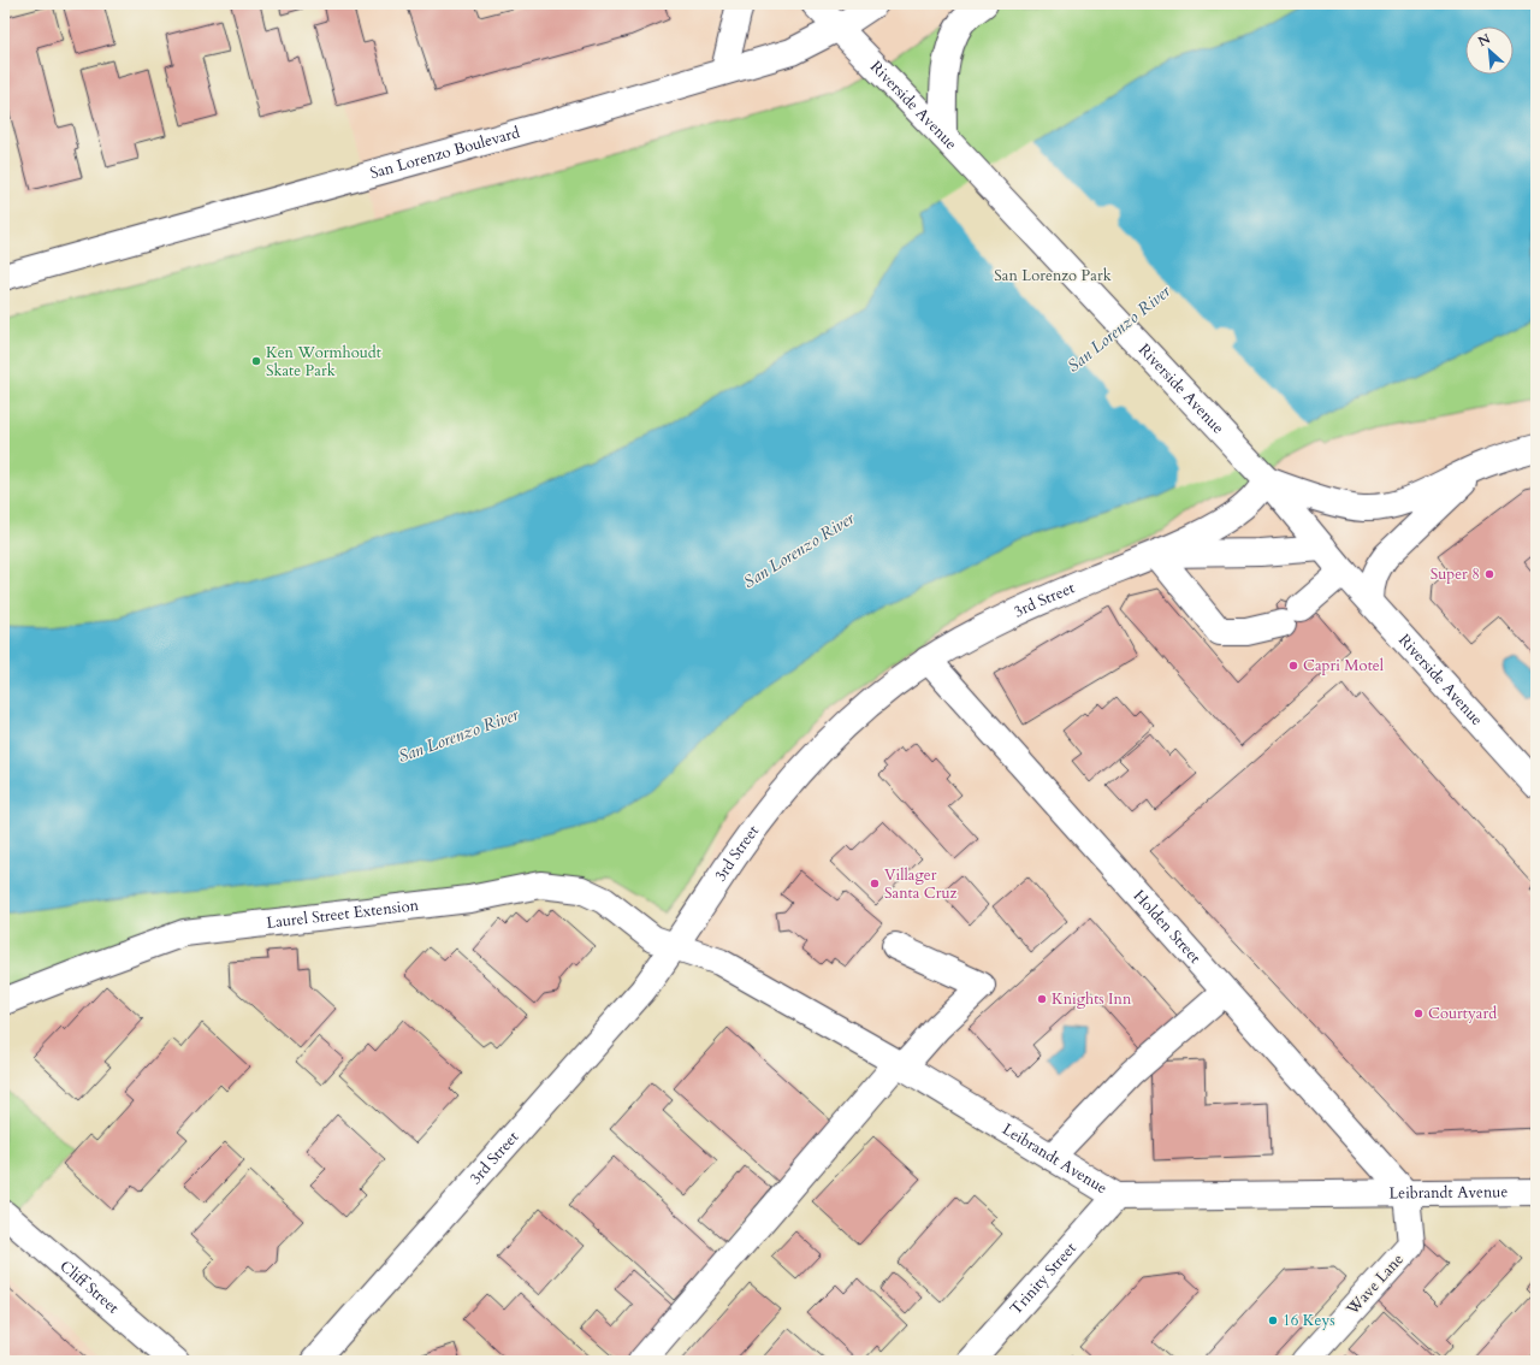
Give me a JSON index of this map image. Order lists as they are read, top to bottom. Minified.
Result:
{"streets":{"street":["Riverside Avenue","San Lorenzo Boulevard","3rd Street","Laurel Street Extension","Holden Street","Leibrandt Avenue","Trinity Street","Wave Lane","Cliff Street"]},"crossings":[["Riverside Avenue","San Lorenzo Boulevard"],["Riverside Avenue","3rd Street"],["3rd Street","Laurel Street Extension"],["3rd Street","Holden Street"],["3rd Street","Leibrandt Avenue"],["Laurel Street Extension","Leibrandt Avenue"],["Holden Street","Leibrandt Avenue"],["Holden Street","Wave Lane"],["Leibrandt Avenue","Trinity Street"],["Leibrandt Avenue","Wave Lane"]],"water":["San Lorenzo River"],"parks":["San Lorenzo Park"],"places":["Ken Wormhoudt Skate Park","Super 8","Capri Motel","Villager Santa Cruz","Knights Inn","Courtyard","16 Keys"],"north":"top left"}
